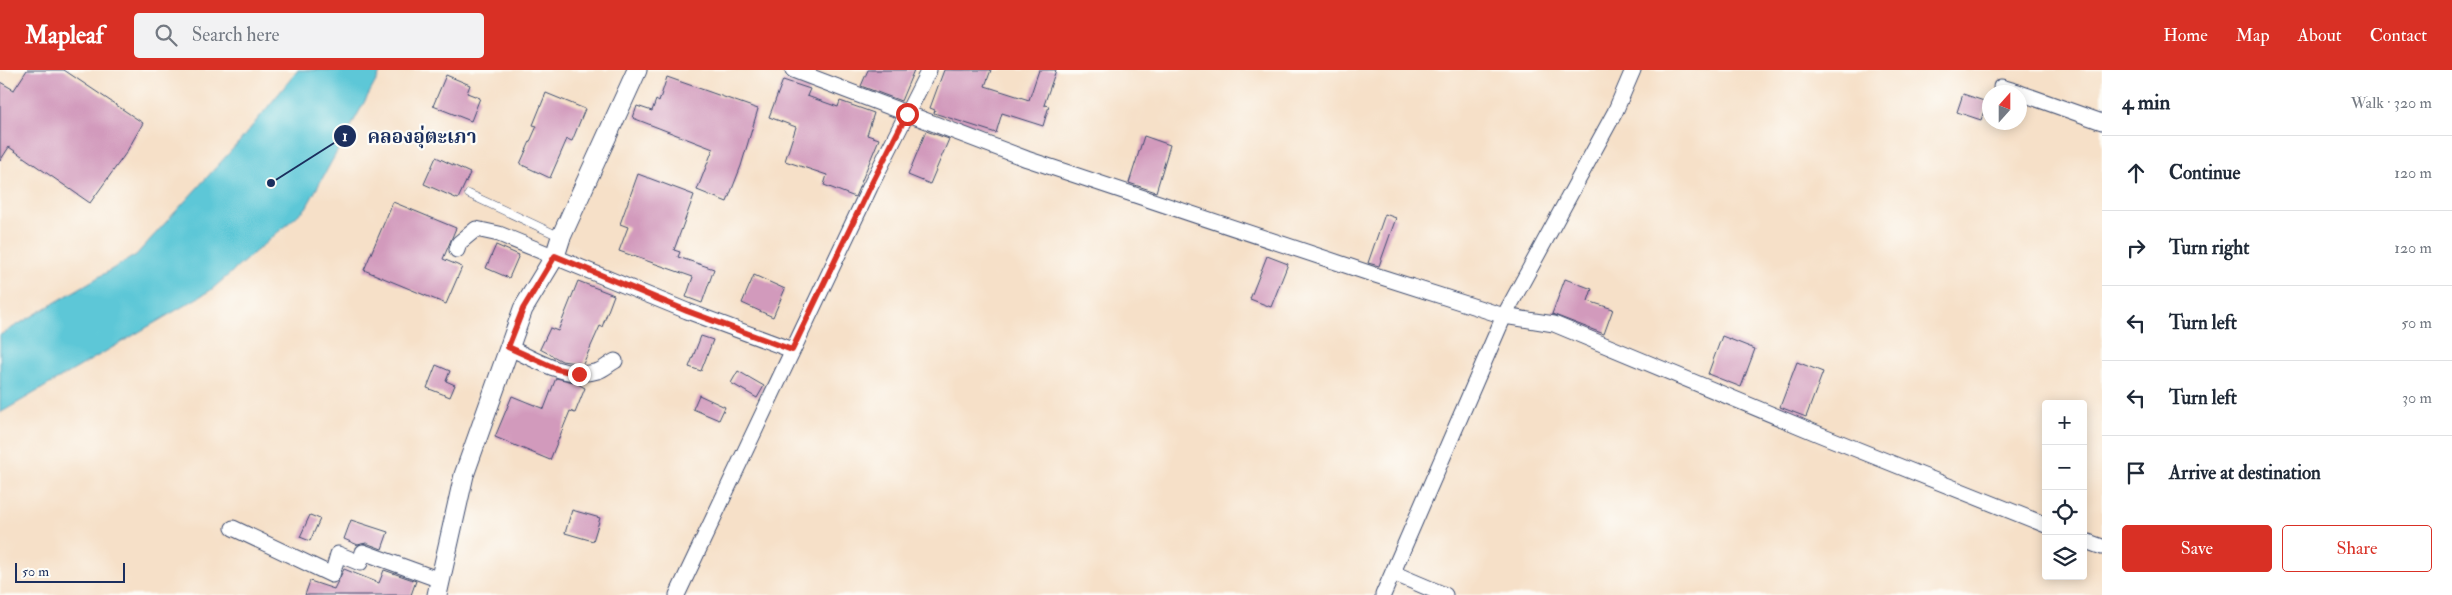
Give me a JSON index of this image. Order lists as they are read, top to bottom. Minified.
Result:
{"places":["คลองอุ่ตะเภา"],"scale_bar":"50 m","north":"top","page":{"header":"Mapleaf","search":"Search here","nav":["Home","Map","About","Contact"],"heading":["4 min","Walk · 320 m"],"list":[["Continue","120 m"],["Turn right","120 m"],["Turn left","50 m"],["Turn left","30 m"],"Arrive at destination"],"map_buttons":["+","−"],"buttons":["Save","Share"],"scale":"50 m"}}
